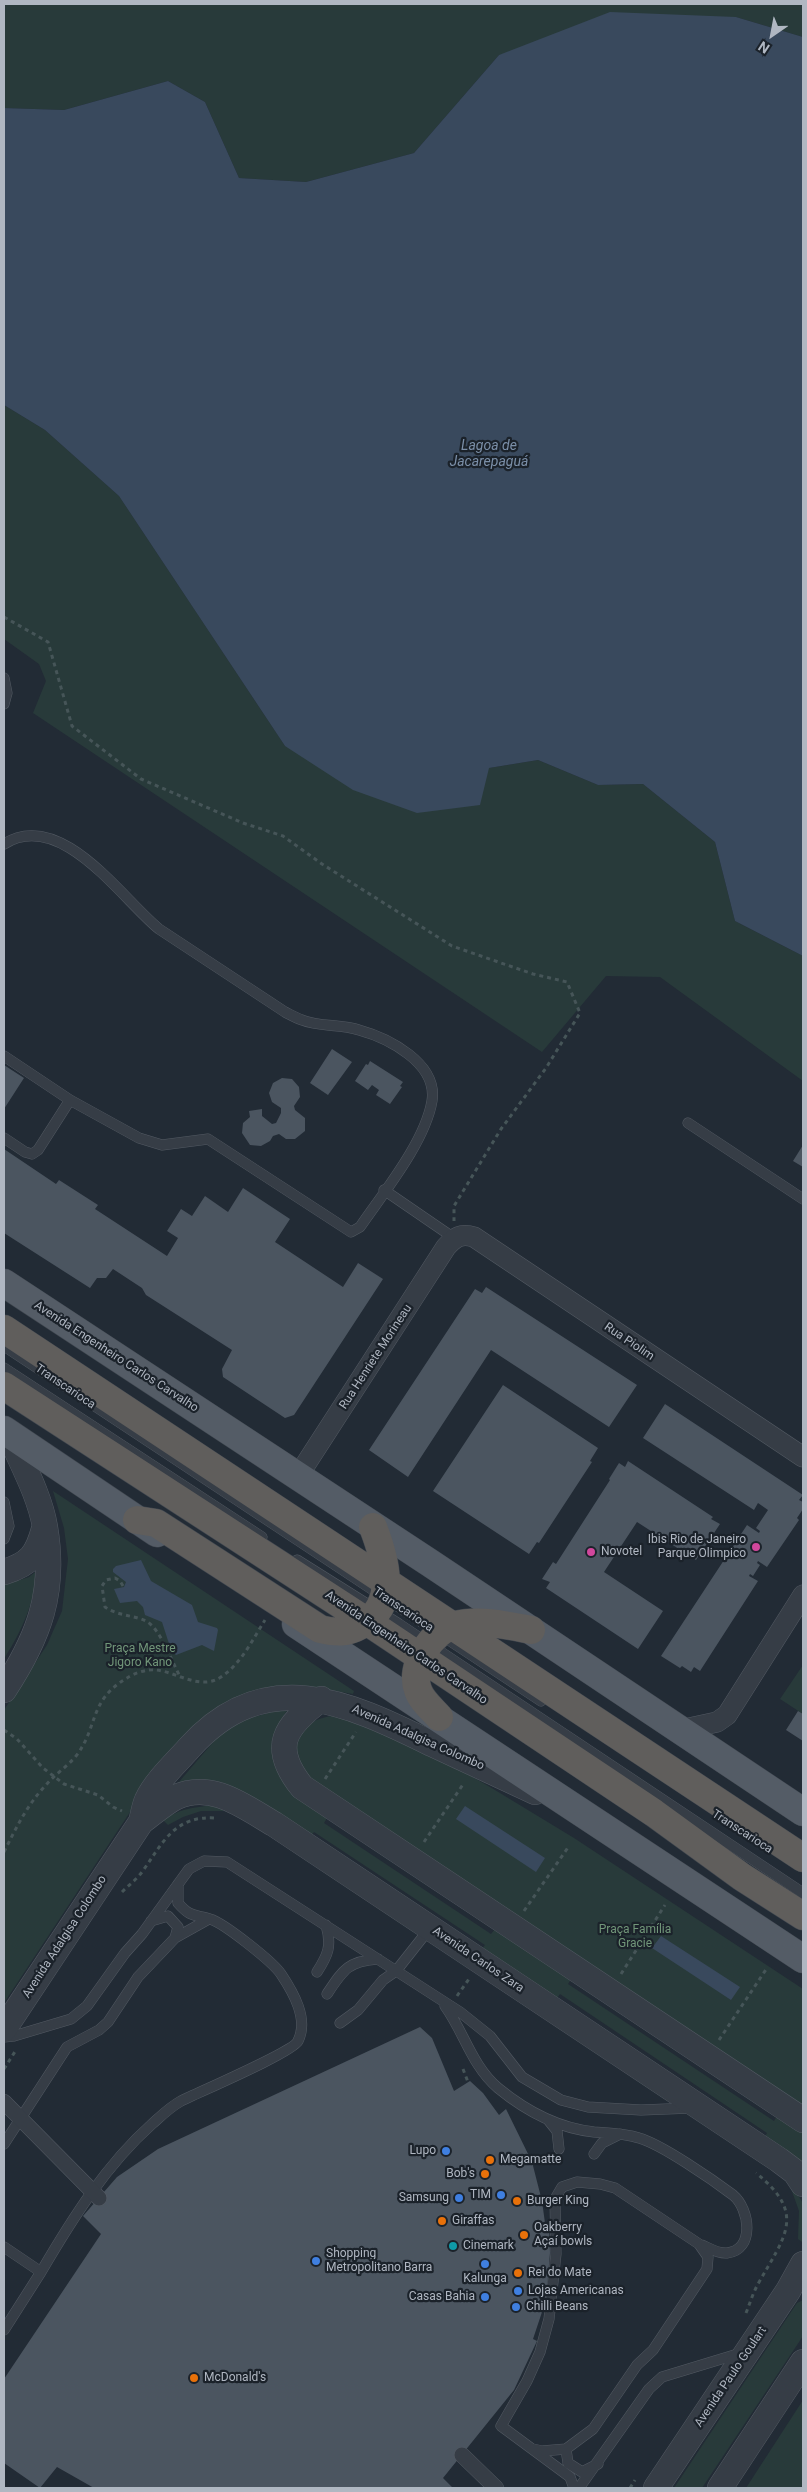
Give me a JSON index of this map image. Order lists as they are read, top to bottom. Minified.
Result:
{"streets":{"highway":["Avenida Engenheiro Carlos Carvalho"],"street":["Rua Piolim","Rua Henriete Morineau","Avenida Adalgisa Colombo","Avenida Carlos Zara","Avenida Paulo Goulart"],"lane":["Transcarioca"]},"crossings":[["Rua Piolim","Rua Henriete Morineau"],["Avenida Engenheiro Carlos Carvalho","Rua Henriete Morineau"],["Avenida Engenheiro Carlos Carvalho","Transcarioca"],["Avenida Adalgisa Colombo","Avenida Carlos Zara"]],"water":["Lagoa de Jacarepaguá"],"parks":["Praça Mestre Jigoro Kano","Praça Família Gracie"],"places":["Ibis Rio de Janeiro Parque Olimpico","Novotel","Lupo","Megamatte","Bob's","TIM","Samsung","Burger King","Giraffas","Oakberry Açaí bowls","Cinemark","Shopping Metropolitano Barra","Kalunga","Rei do Mate","Lojas Americanas","Casas Bahia","Chilli Beans","McDonald's"],"north":"bottom left"}
